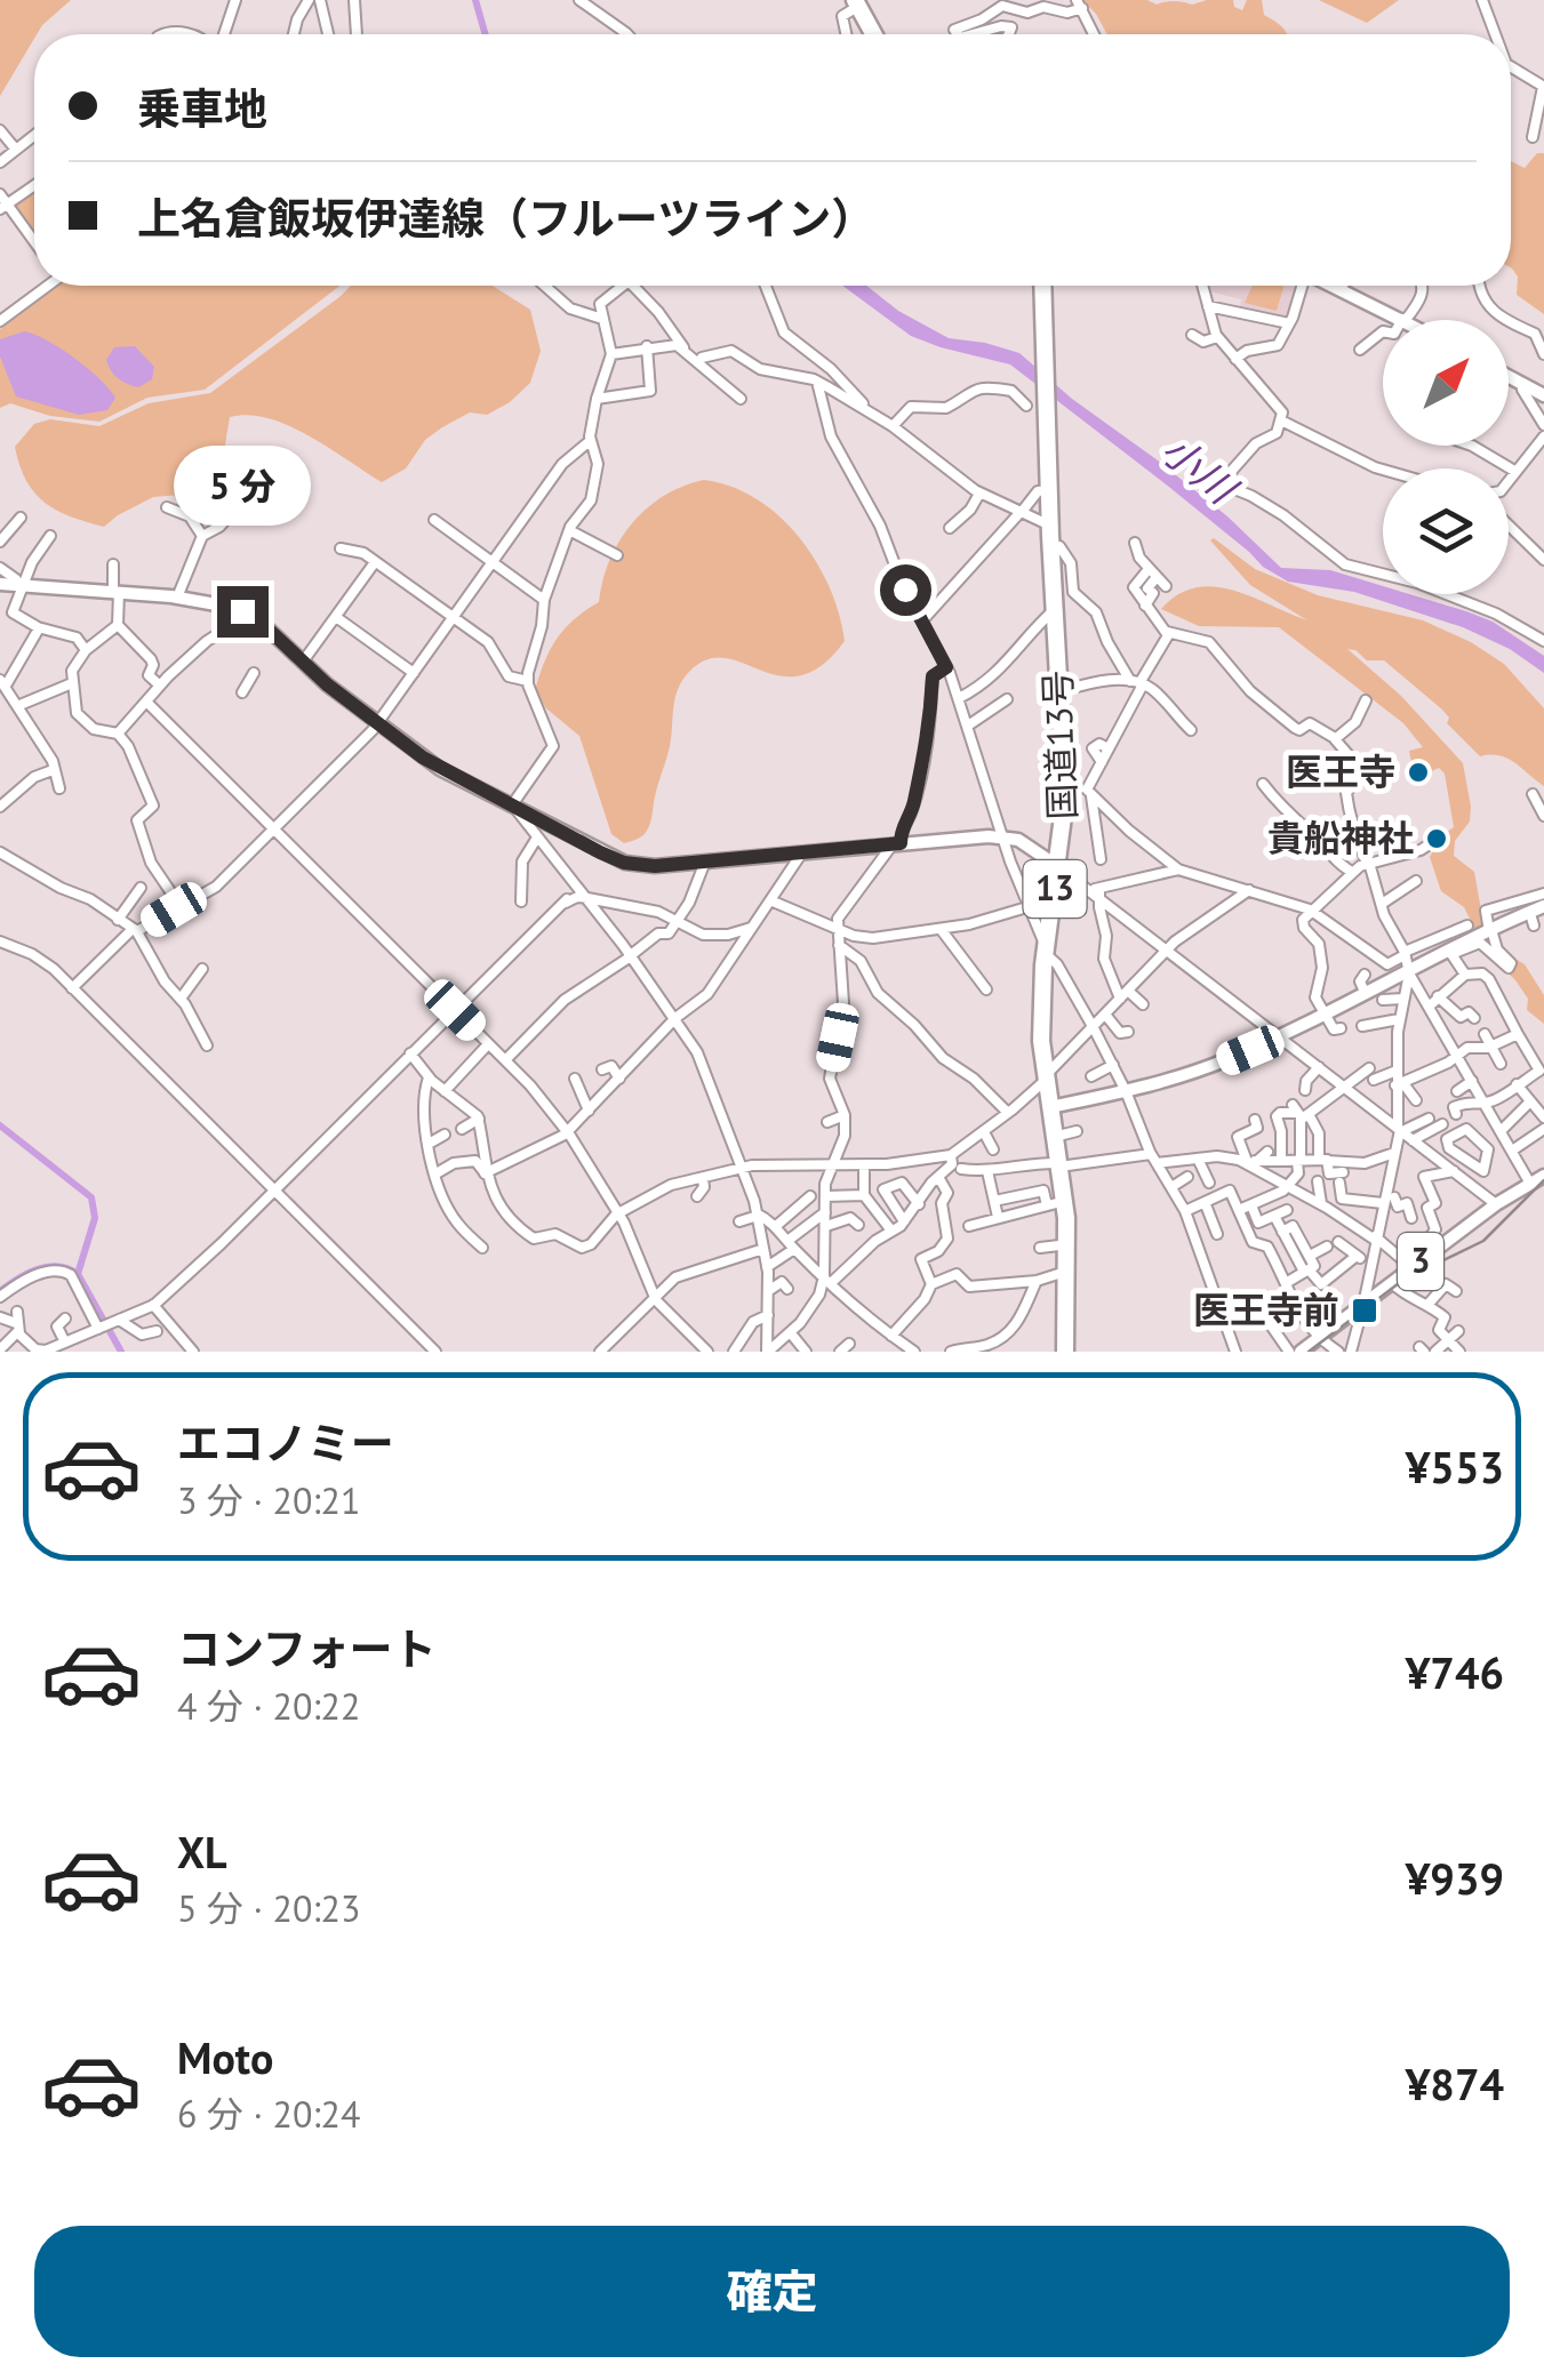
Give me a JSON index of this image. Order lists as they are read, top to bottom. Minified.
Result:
{"streets":{"highway":["国道13号","13"],"main road":["3"]},"water":["小川"],"places":{"other":["医王寺","貴船神社"],"transit":["医王寺前"]},"north":"top right","page":{"banner":["乗車地","上名倉飯坂伊達線（フルーツライン）"],"bubble":"5 分","list":[{"name":"エコノミー","note":"3 分 · 20:21","value":"¥553"},{"name":"コンフォート","note":"4 分 · 20:22","value":"¥746"},{"name":"XL","note":"5 分 · 20:23","value":"¥939"},{"name":"Moto","note":"6 分 · 20:24","value":"¥874"}],"buttons":"確定"}}
